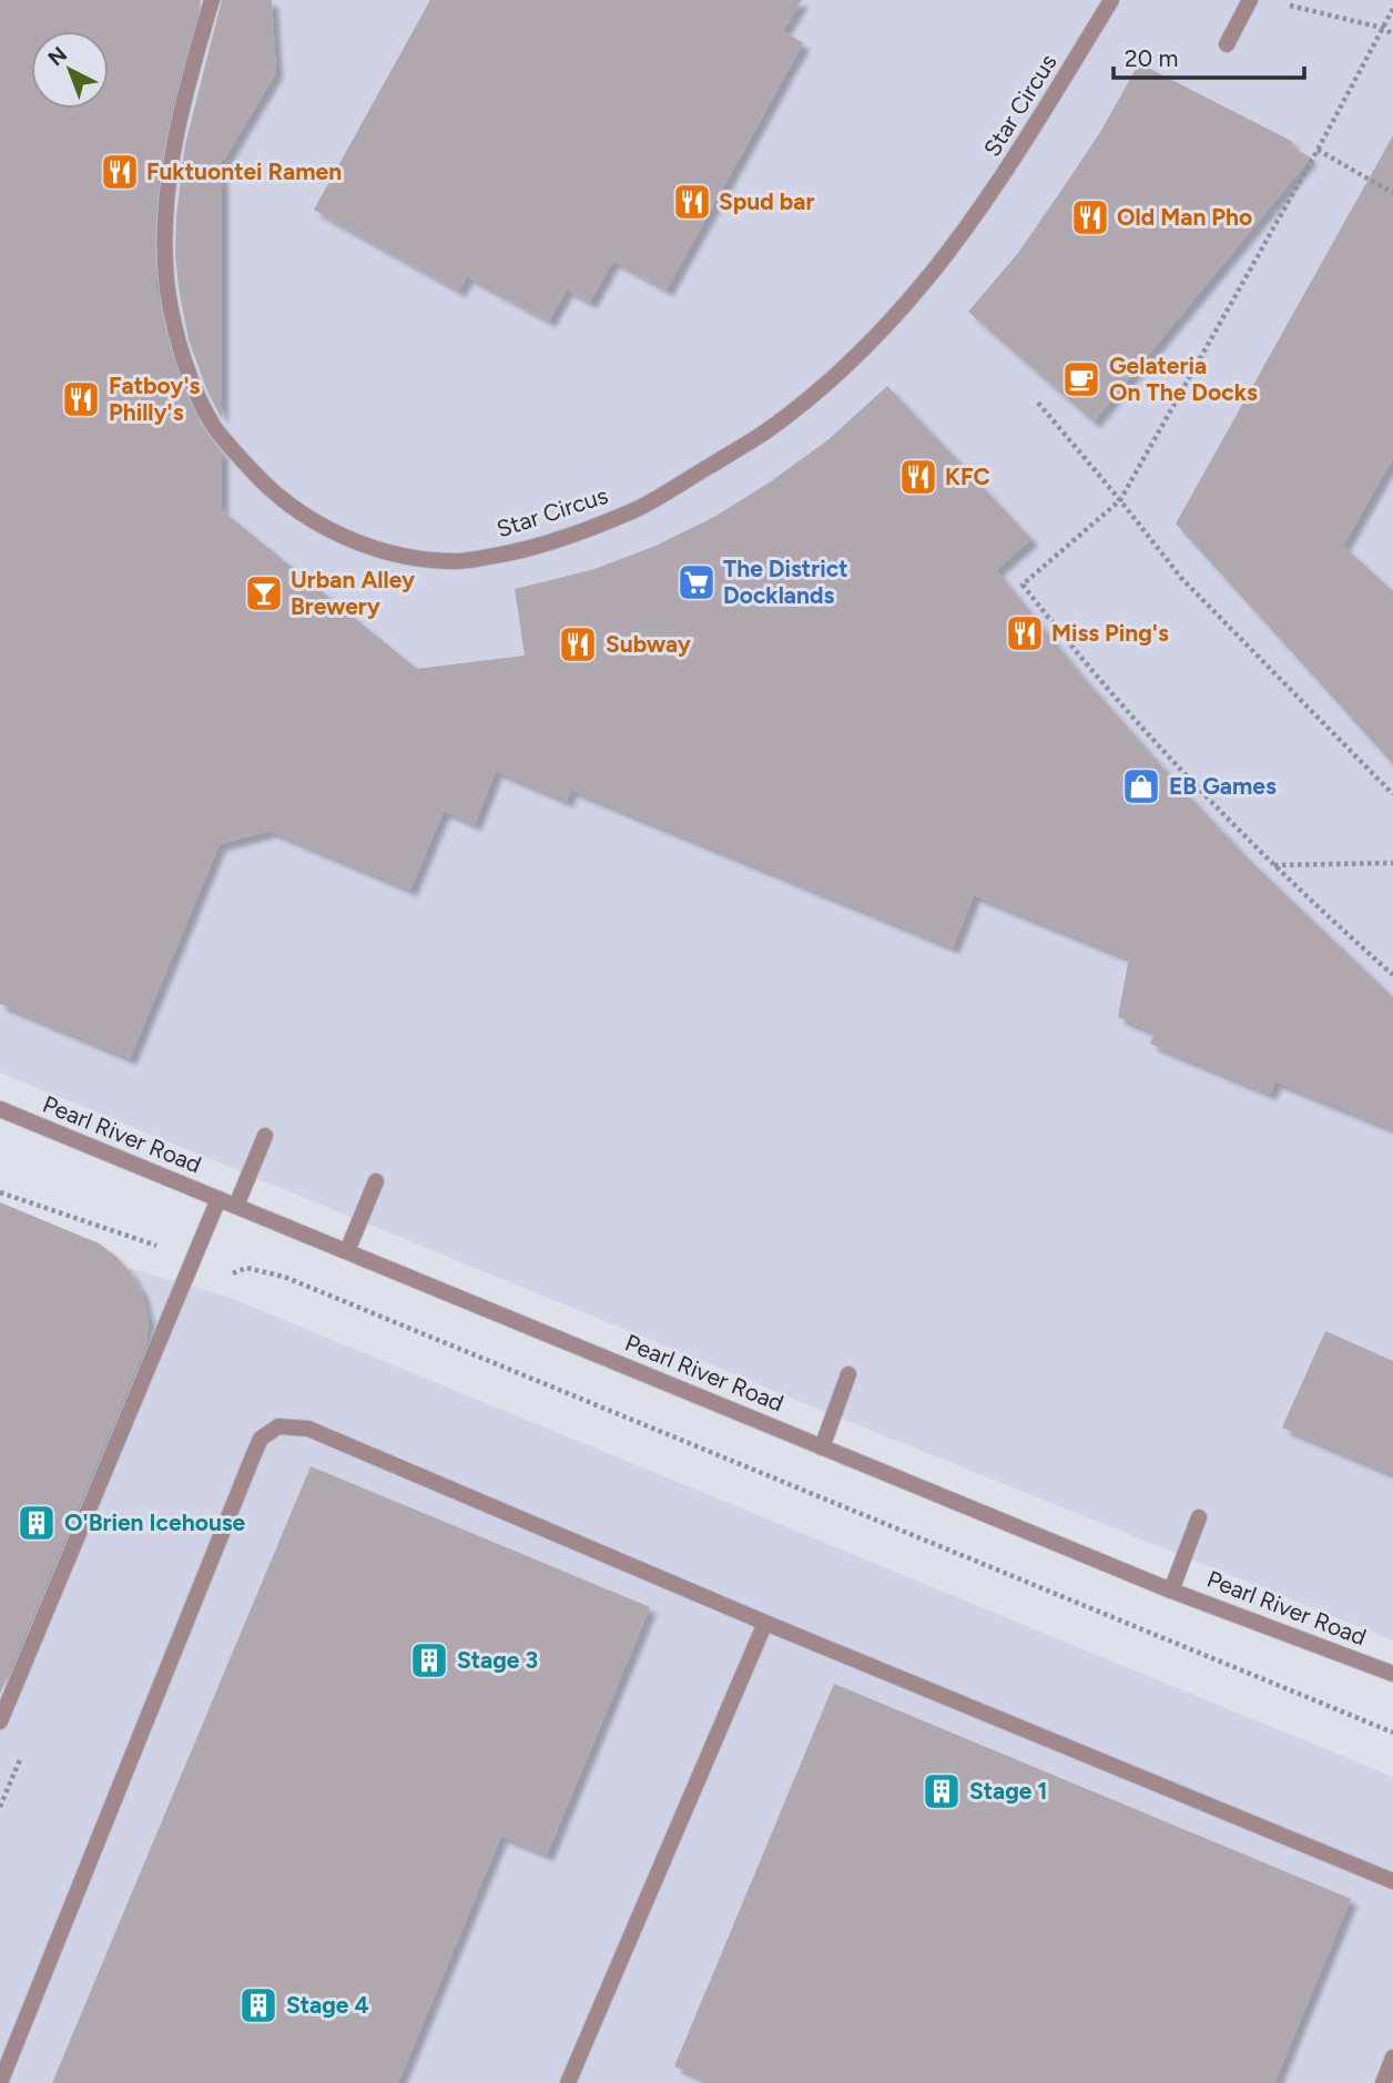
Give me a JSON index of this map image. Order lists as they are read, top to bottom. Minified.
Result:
{"streets":{"street":["Star Circus","Pearl River Road"]},"places":{"restaurant":["Fuktuontei Ramen","Spud bar","Old Man Pho","Fatboy's Philly's","KFC","Miss Ping's","Subway"],"cafe":["Gelateria On The Docks"],"supermarket":["The District Docklands"],"bar":["Urban Alley Brewery"],"shop":["EB Games"],"building":["O'Brien Icehouse","Stage 3","Stage 1","Stage 4"]},"scale_bar":"20 m","north":"top left"}
